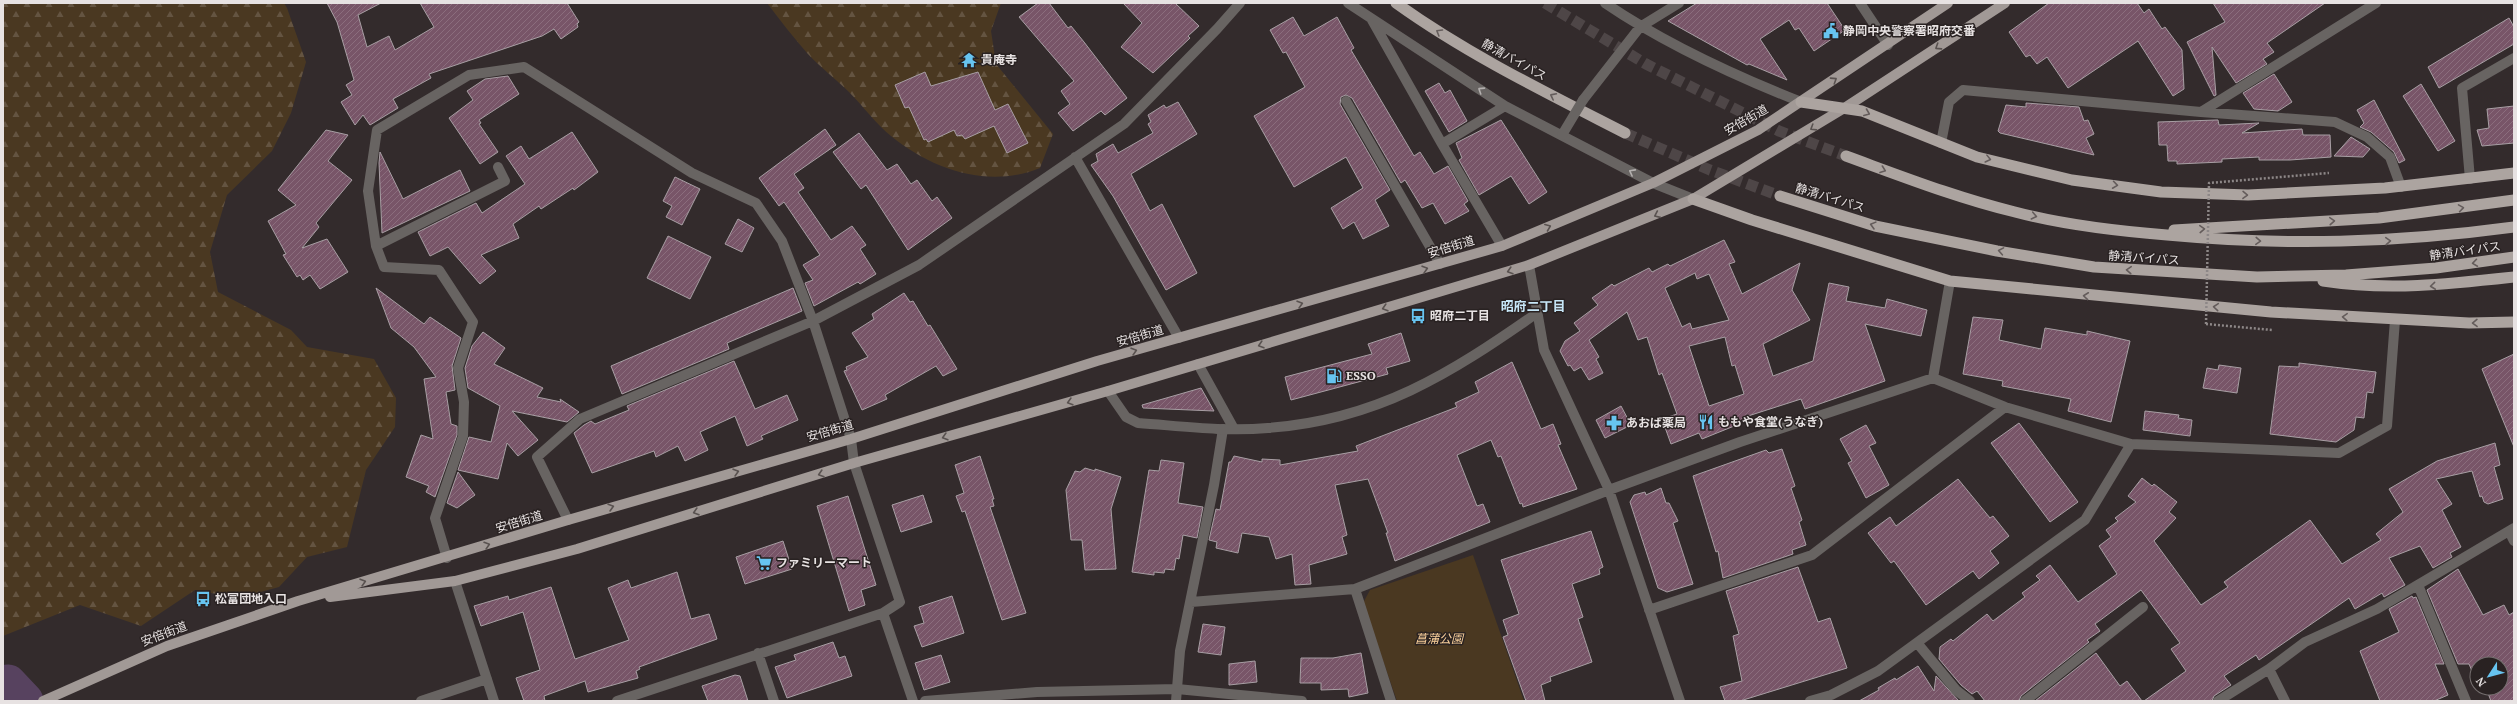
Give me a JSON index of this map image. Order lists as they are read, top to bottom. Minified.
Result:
{"streets":{"highway":["静清バイパス"],"main road":["安倍街道"]},"districts":["昭府二丁目"],"parks":["菖蒲公園"],"places":{"public building":["静岡中央警察署昭府交番"],"temple":["貴庵寺"],"bus stop":["昭府二丁目","松富団地入口"],"fuel station":["ESSO"],"restaurant":["ももや食堂(うなぎ)"],"pharmacy":["あおば薬局"],"supermarket":["ファミリーマート"]},"north":"bottom left"}
